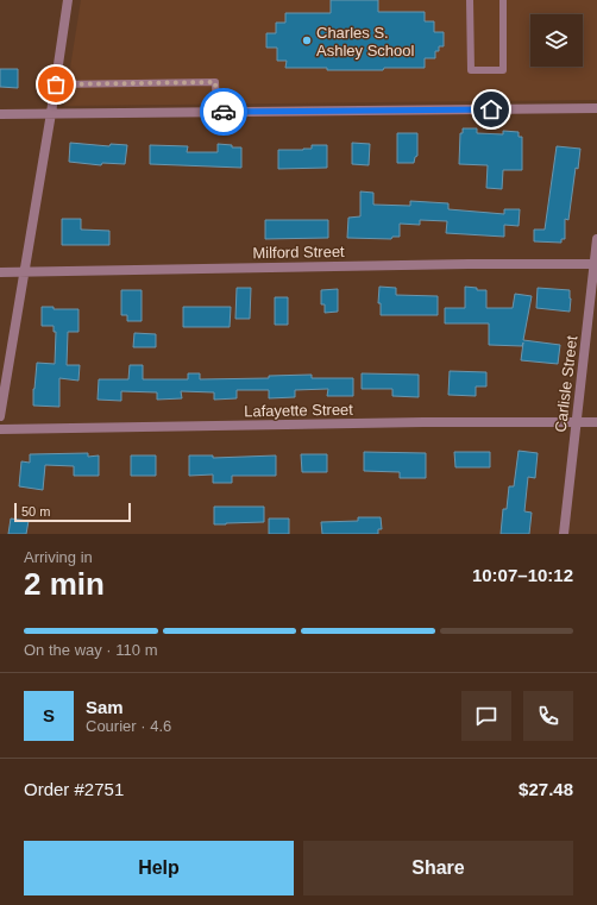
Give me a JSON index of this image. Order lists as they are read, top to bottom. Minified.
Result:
{"streets":{"street":["Milford Street","Carlisle Street","Lafayette Street"]},"crossings":[["Milford Street","Carlisle Street"],["Carlisle Street","Lafayette Street"]],"places":["Charles S. Ashley School"],"scale_bar":"50 m","page":{"scale":"50 m","heading":["2 min","Arriving in","10:07–10:12"],"panel":["Sam","Courier · 4.6","Order #2751","$27.48"],"bar":"On the way · 110 m","round":"S","buttons":["Help","Share"]}}
